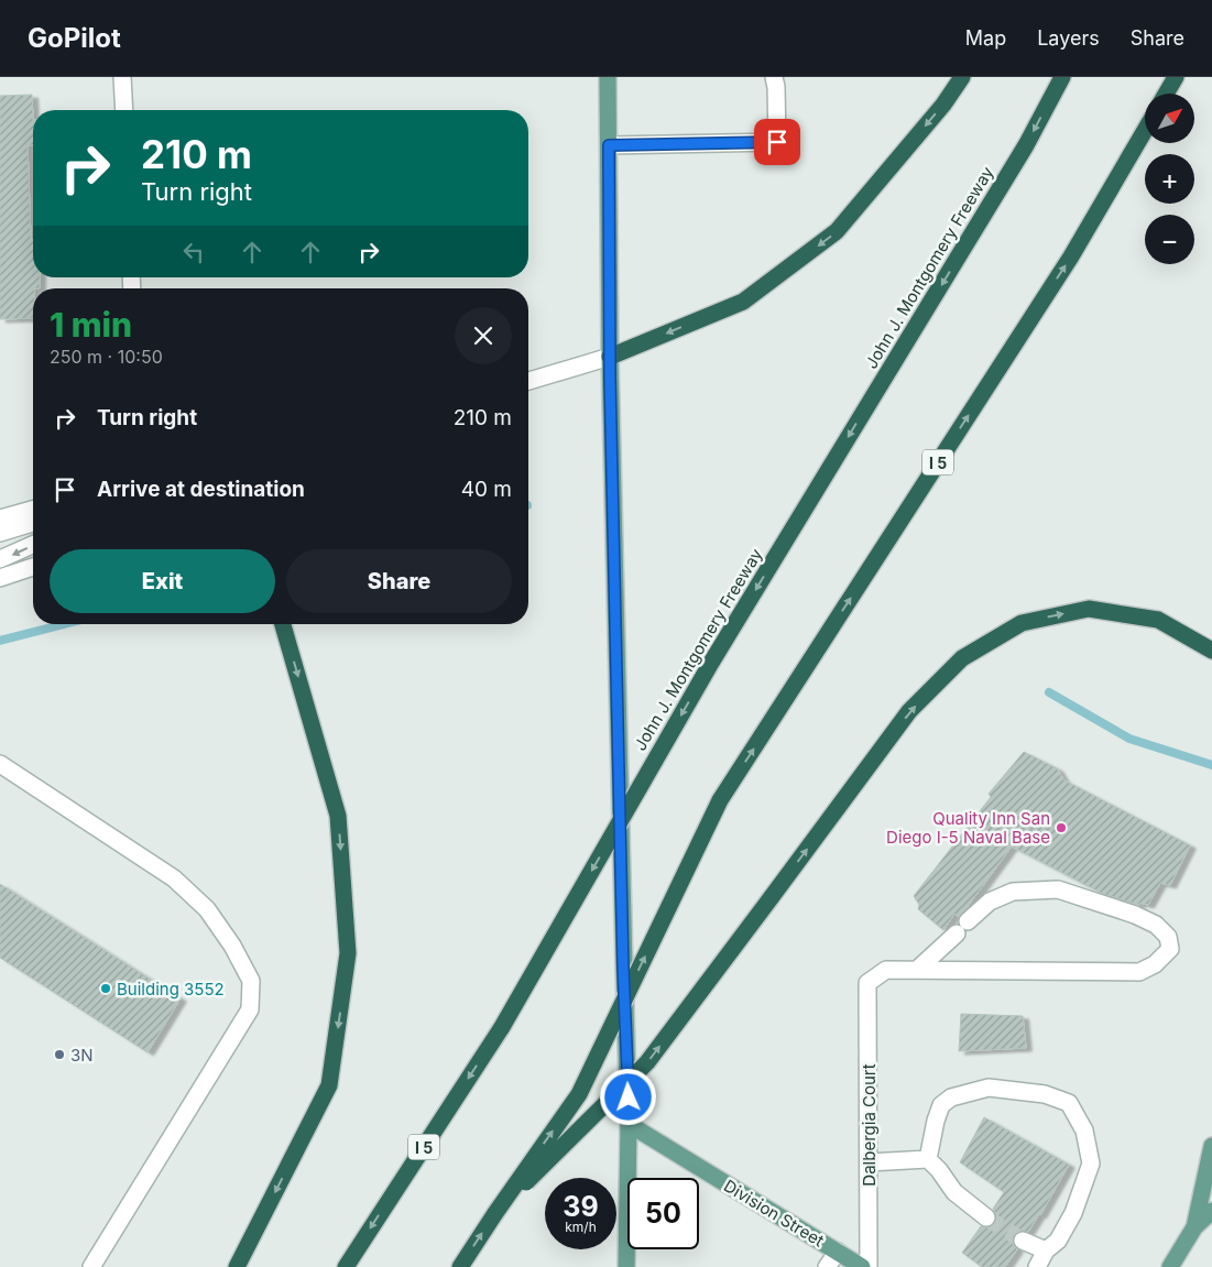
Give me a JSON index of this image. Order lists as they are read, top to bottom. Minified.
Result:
{"streets":{"highway":["John J. Montgomery Freeway","I 5"],"main road":["Division Street"],"street":["Dalbergia Court"]},"places":["Quality Inn San Diego I-5 Naval Base","Building 3552","3N"],"north":"top right","page":{"header":"GoPilot","nav":["Map","Layers","Share"],"map_buttons":["+","−"],"turn":["210 m","Turn right"],"heading":["1 min","250 m · 10:50"],"list":[{"name":"Turn right","value":"210 m"},{"name":"Arrive at destination","value":"40 m"}],"buttons":["Exit","Share"],"speed":"39 km/h","limit":"50"}}
